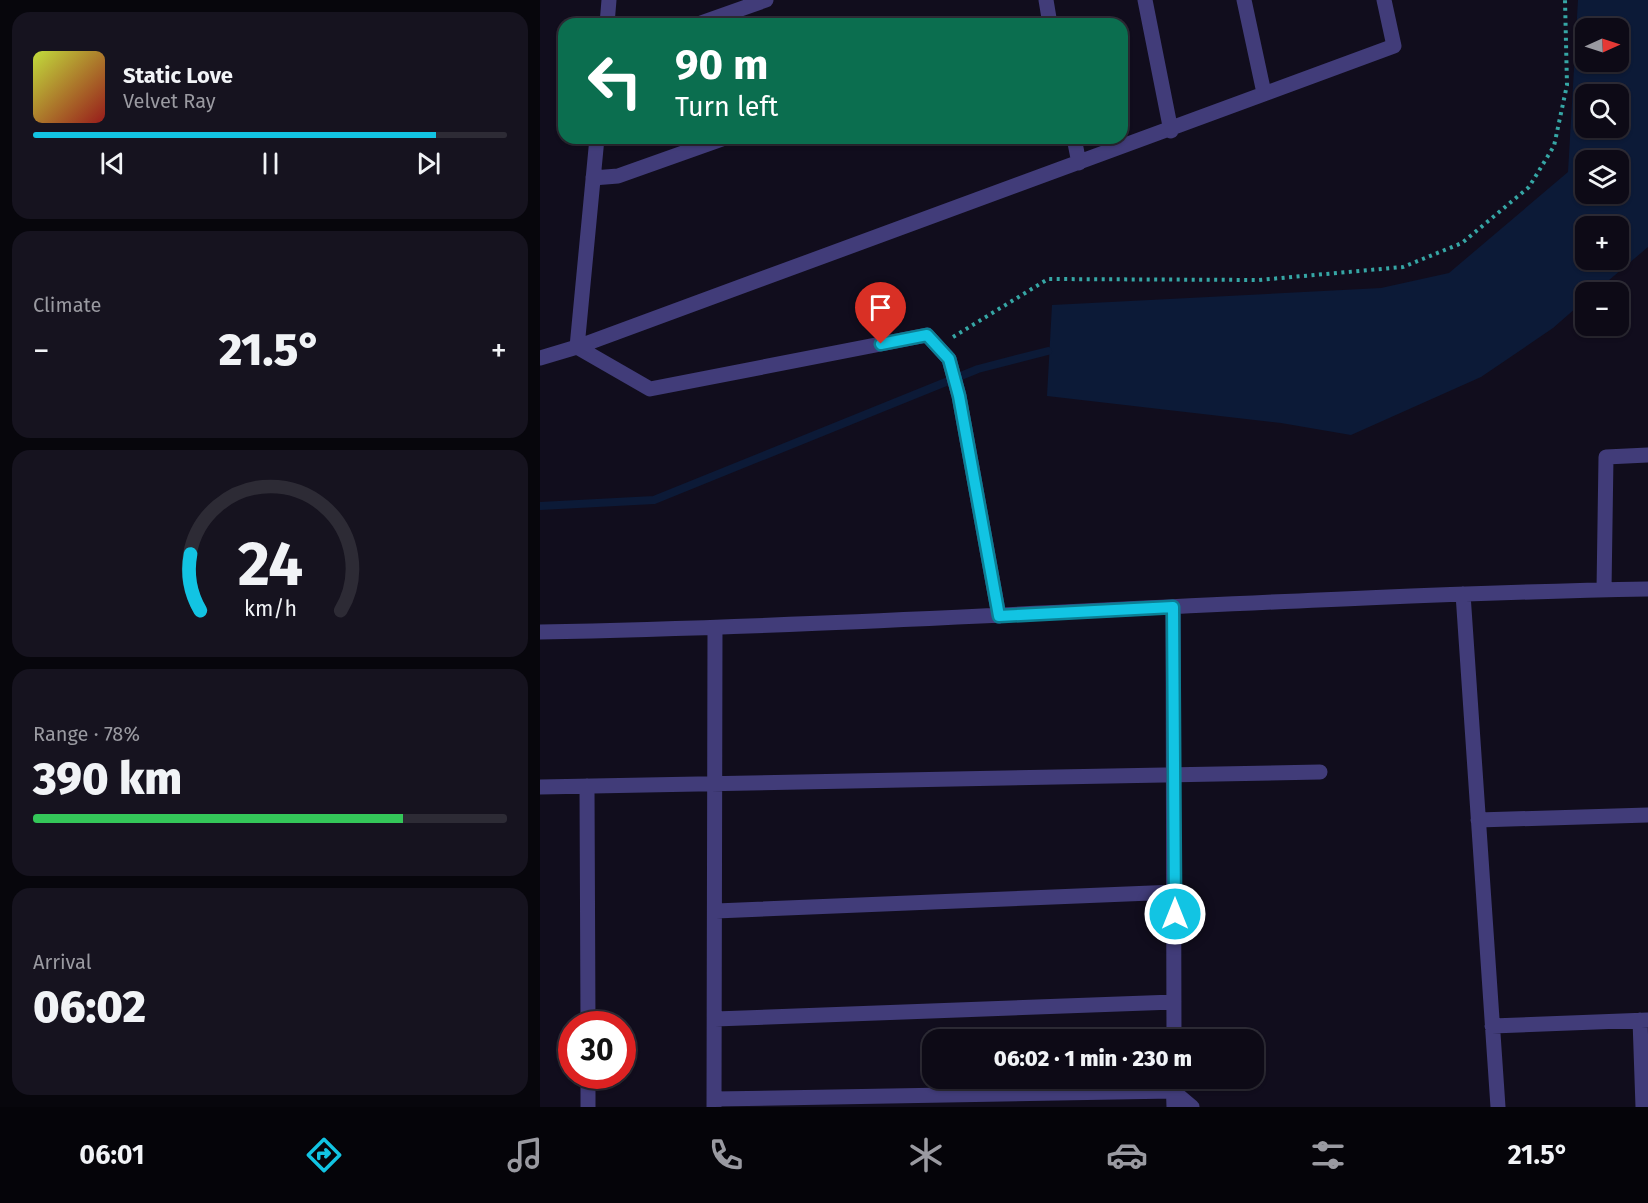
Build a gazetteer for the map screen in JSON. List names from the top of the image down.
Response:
{
  "north": "right",
  "page": {
    "map_buttons": ["+", "−"],
    "turn": ["90 m", "Turn left"],
    "song": ["Static Love", "Velvet Ray"],
    "tile": [
      "Climate",
      ["Range · 78%", "390 km"],
      ["Arrival", "06:02"]
    ],
    "heat": ["−", "21.5°", "+"],
    "limit": "30",
    "trip": "06:02 · 1 min · 230 m",
    "tabs": ["06:01", "21.5°"],
    "gauge": ["24", "km/h"]
  }
}
